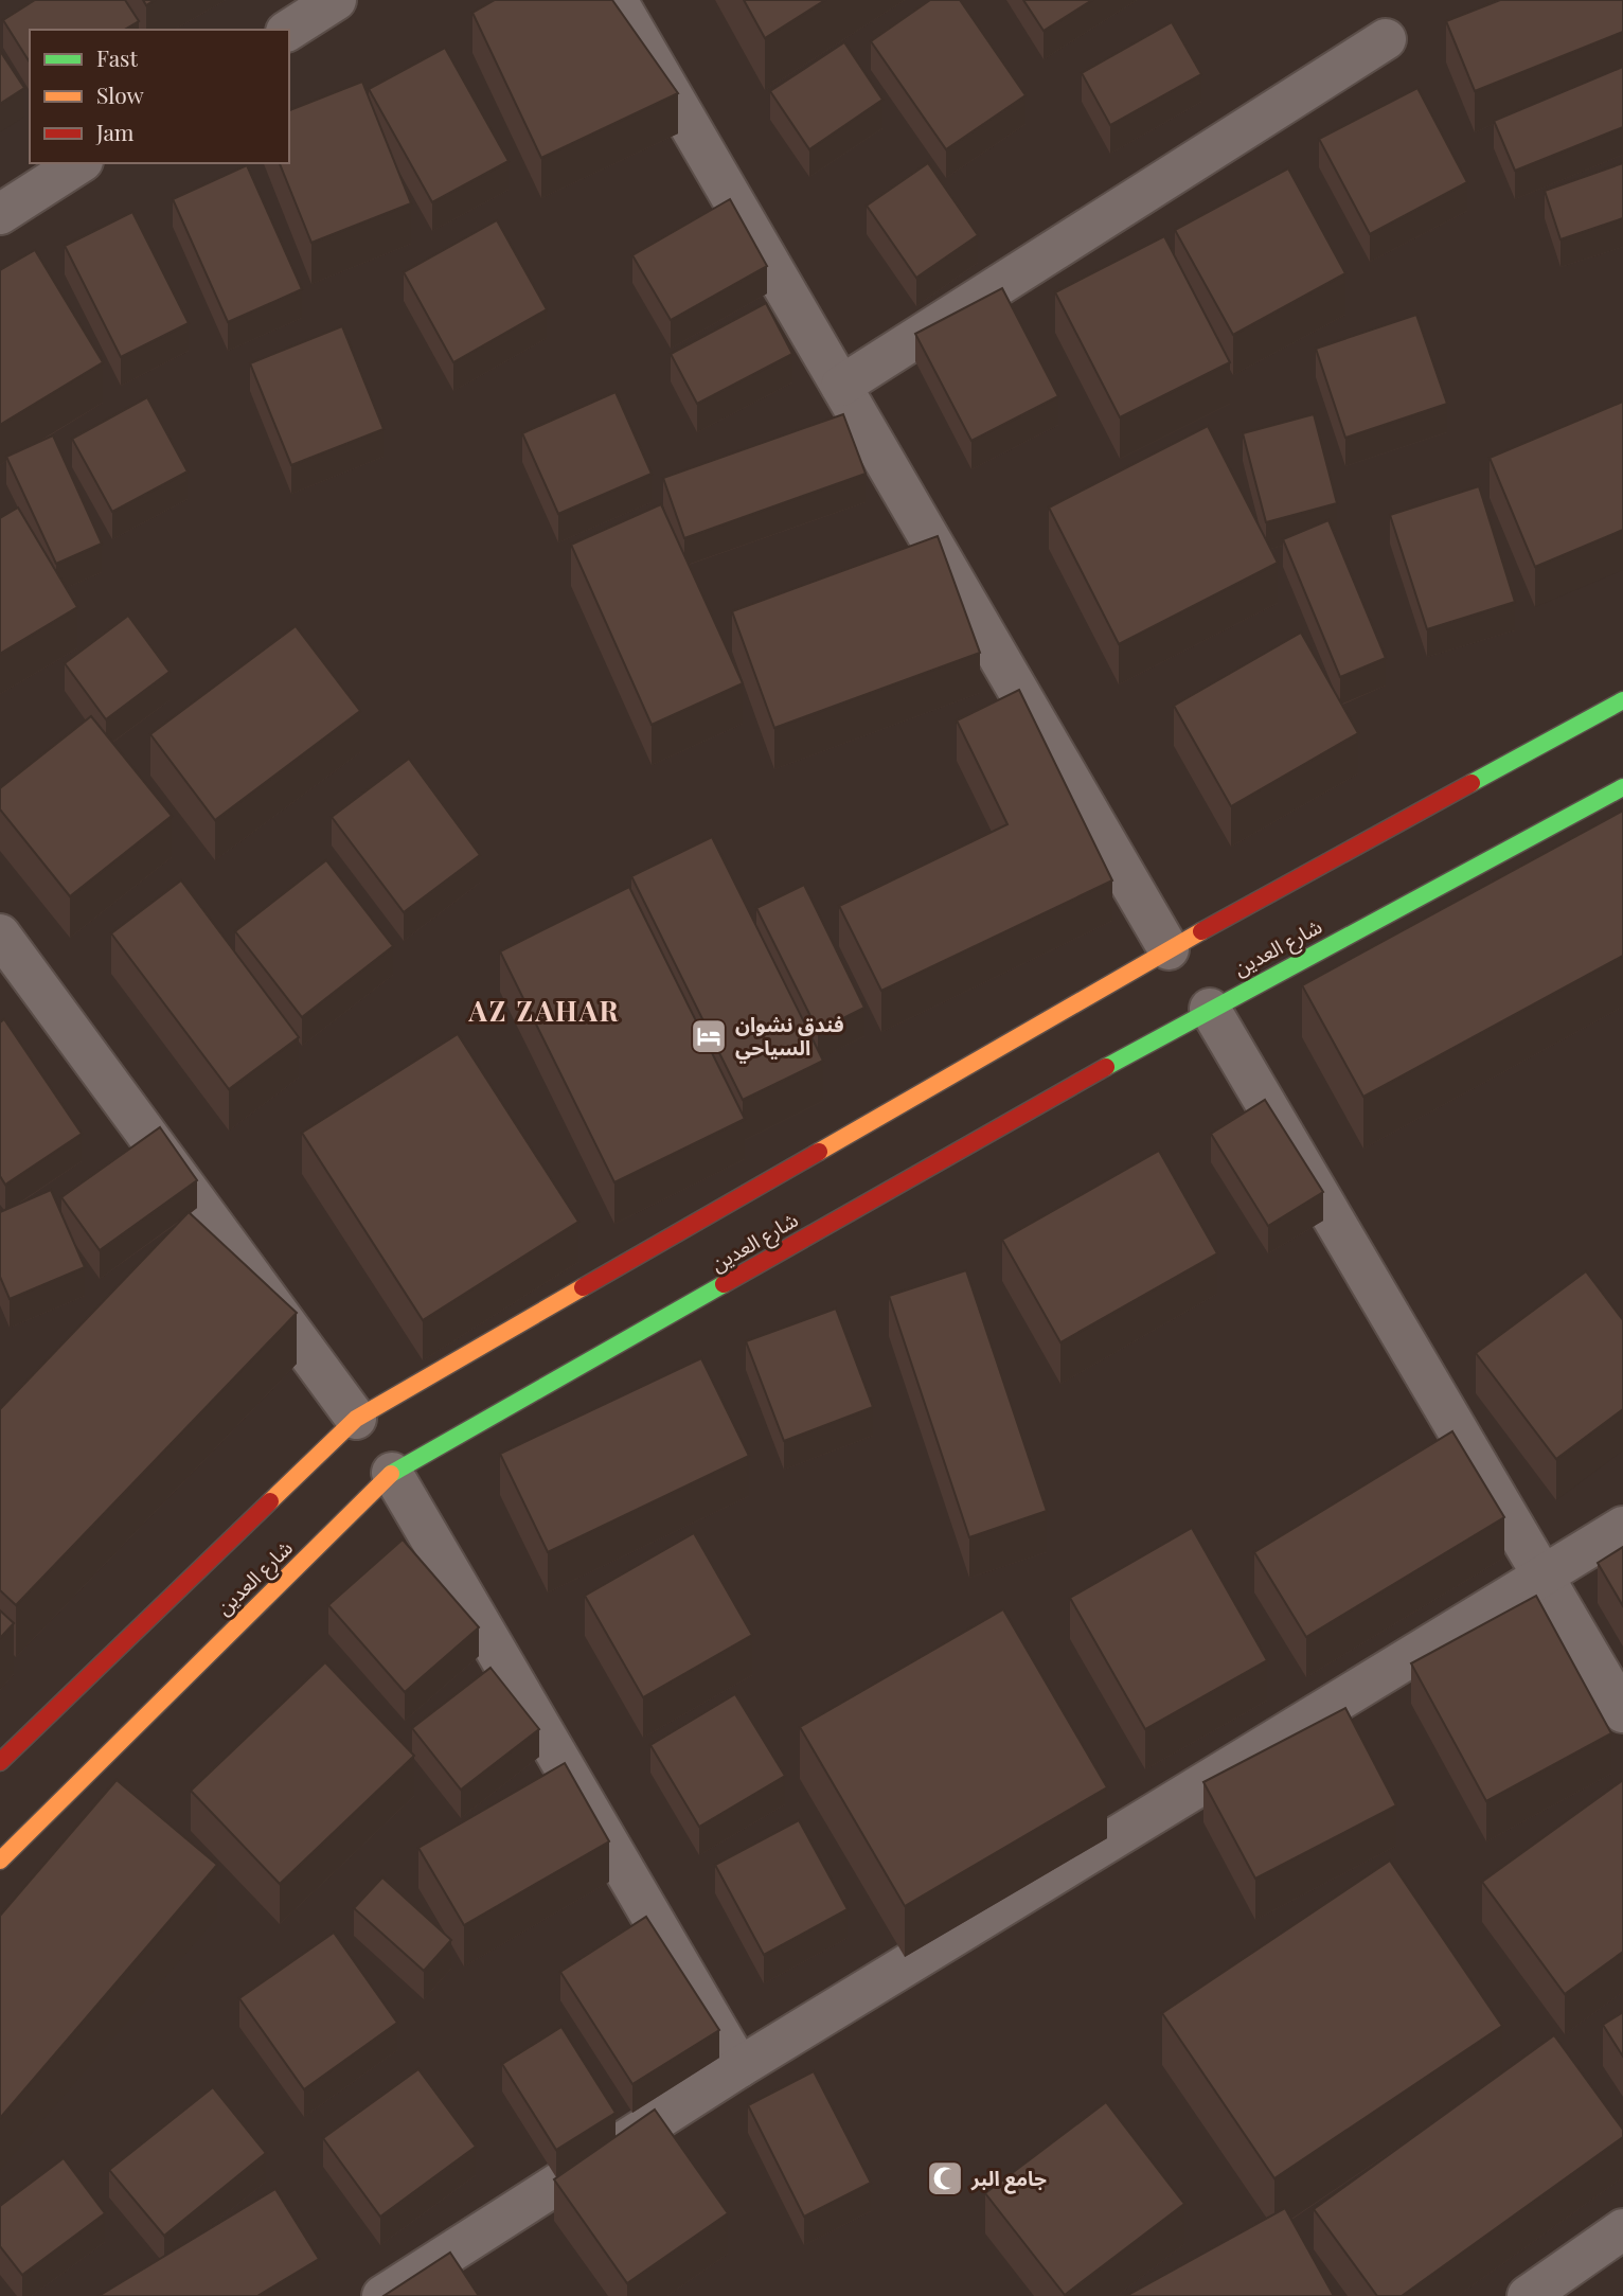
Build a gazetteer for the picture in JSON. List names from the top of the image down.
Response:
{
  "streets": {
    "main road": ["شارع العدين"]
  },
  "districts": ["AZ ZAHAR"],
  "places": {
    "hotel": ["فندق نشوان السياحي"],
    "mosque": ["جامع البر"]
  },
  "legend": ["Fast", "Slow", "Jam"]
}
